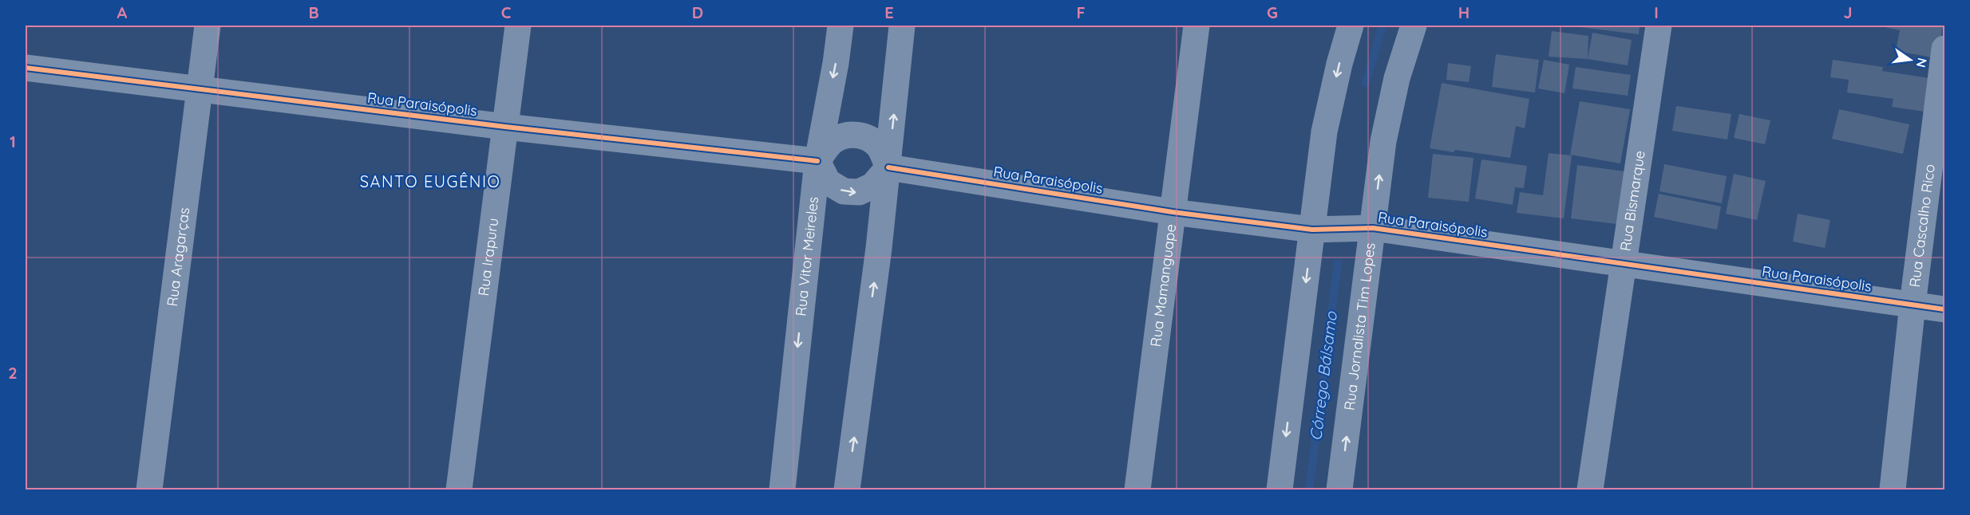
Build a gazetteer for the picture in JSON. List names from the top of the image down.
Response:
{
  "streets": {
    "street": [
      "Rua Paraisópolis",
      "Rua Bismarque",
      "Rua Cascalho Rico",
      "Rua Vitor Meireles",
      "Rua Aragarças",
      "Rua Irapuru",
      "Rua Mamanguape",
      "Rua Jornalista Tim Lopes"
    ]
  },
  "crossings": [
    ["Rua Paraisópolis", "Rua Bismarque"],
    ["Rua Paraisópolis", "Rua Cascalho Rico"],
    ["Rua Paraisópolis", "Rua Vitor Meireles"],
    ["Rua Paraisópolis", "Rua Aragarças"],
    ["Rua Paraisópolis", "Rua Irapuru"],
    ["Rua Paraisópolis", "Rua Mamanguape"],
    ["Rua Paraisópolis", "Rua Jornalista Tim Lopes"]
  ],
  "districts": ["SANTO EUGÊNIO"],
  "water": ["Córrego Bálsamo"],
  "north": "right",
  "grid": {
    "columns": [
      "A",
      "B",
      "C",
      "D",
      "E",
      "F",
      "G",
      "H",
      "I",
      "J"
    ],
    "rows": ["1", "2"]
  }
}
